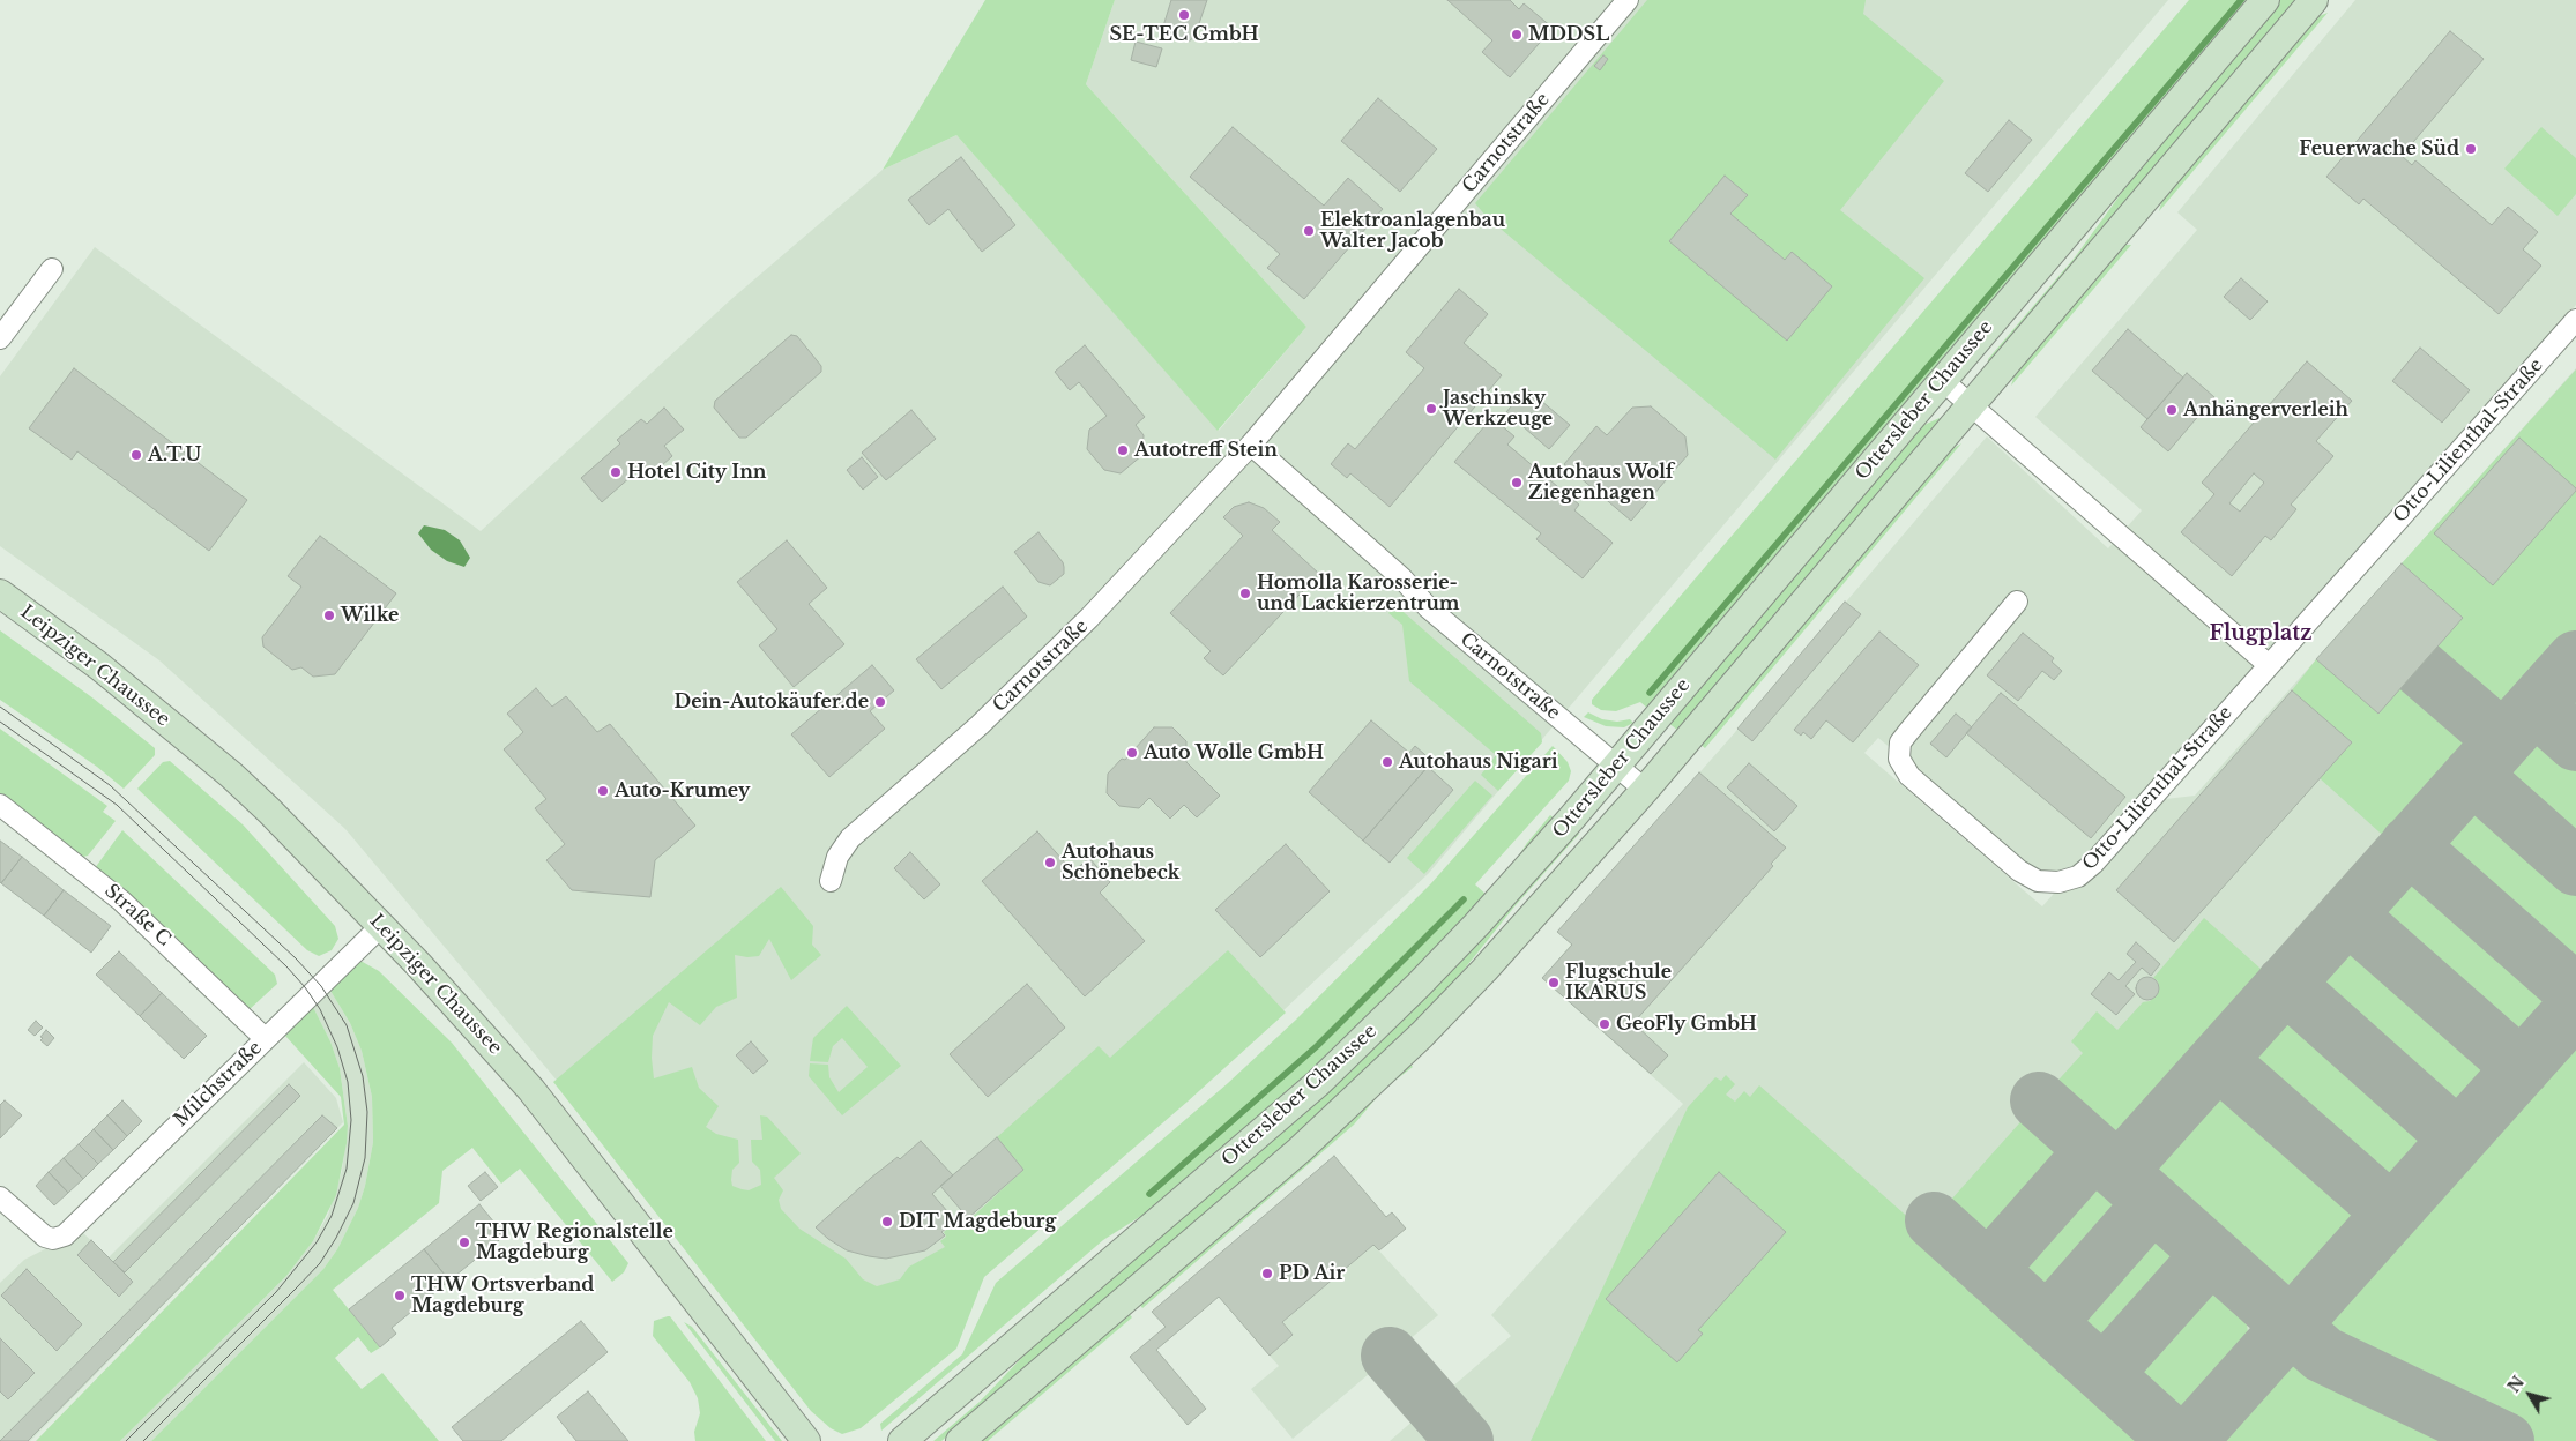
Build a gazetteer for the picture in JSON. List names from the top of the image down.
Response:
{
  "streets": {
    "main road": ["Ottersleber Chaussee", "Leipziger Chaussee"],
    "street": [
      "Carnotstraße",
      "Otto-Lilienthal-Straße",
      "Straße C",
      "Milchstraße"
    ]
  },
  "crossings": [
    ["Carnotstraße", "Ottersleber Chaussee"],
    ["Leipziger Chaussee", "Milchstraße"],
    ["Straße C", "Milchstraße"]
  ],
  "districts": ["Flugplatz"],
  "places": [
    "SE-TEC GmbH",
    "MDDSL",
    "Feuerwache Süd",
    "Elektroanlagenbau Walter Jacob",
    "Jaschinsky Werkzeuge",
    "Anhängerverleih",
    "Autotreff Stein",
    "A.T.U",
    "Hotel City Inn",
    "Autohaus Wolf Ziegenhagen",
    "Homolla Karosserie- und Lackierzentrum",
    "Wilke",
    "Dein-Autokäufer.de",
    "Auto Wolle GmbH",
    "Autohaus Nigari",
    "Auto-Krumey",
    "Autohaus Schönebeck",
    "Flugschule IKARUS",
    "GeoFly GmbH",
    "DIT Magdeburg",
    "THW Regionalstelle Magdeburg",
    "PD Air",
    "THW Ortsverband Magdeburg"
  ],
  "north": "top left"
}
